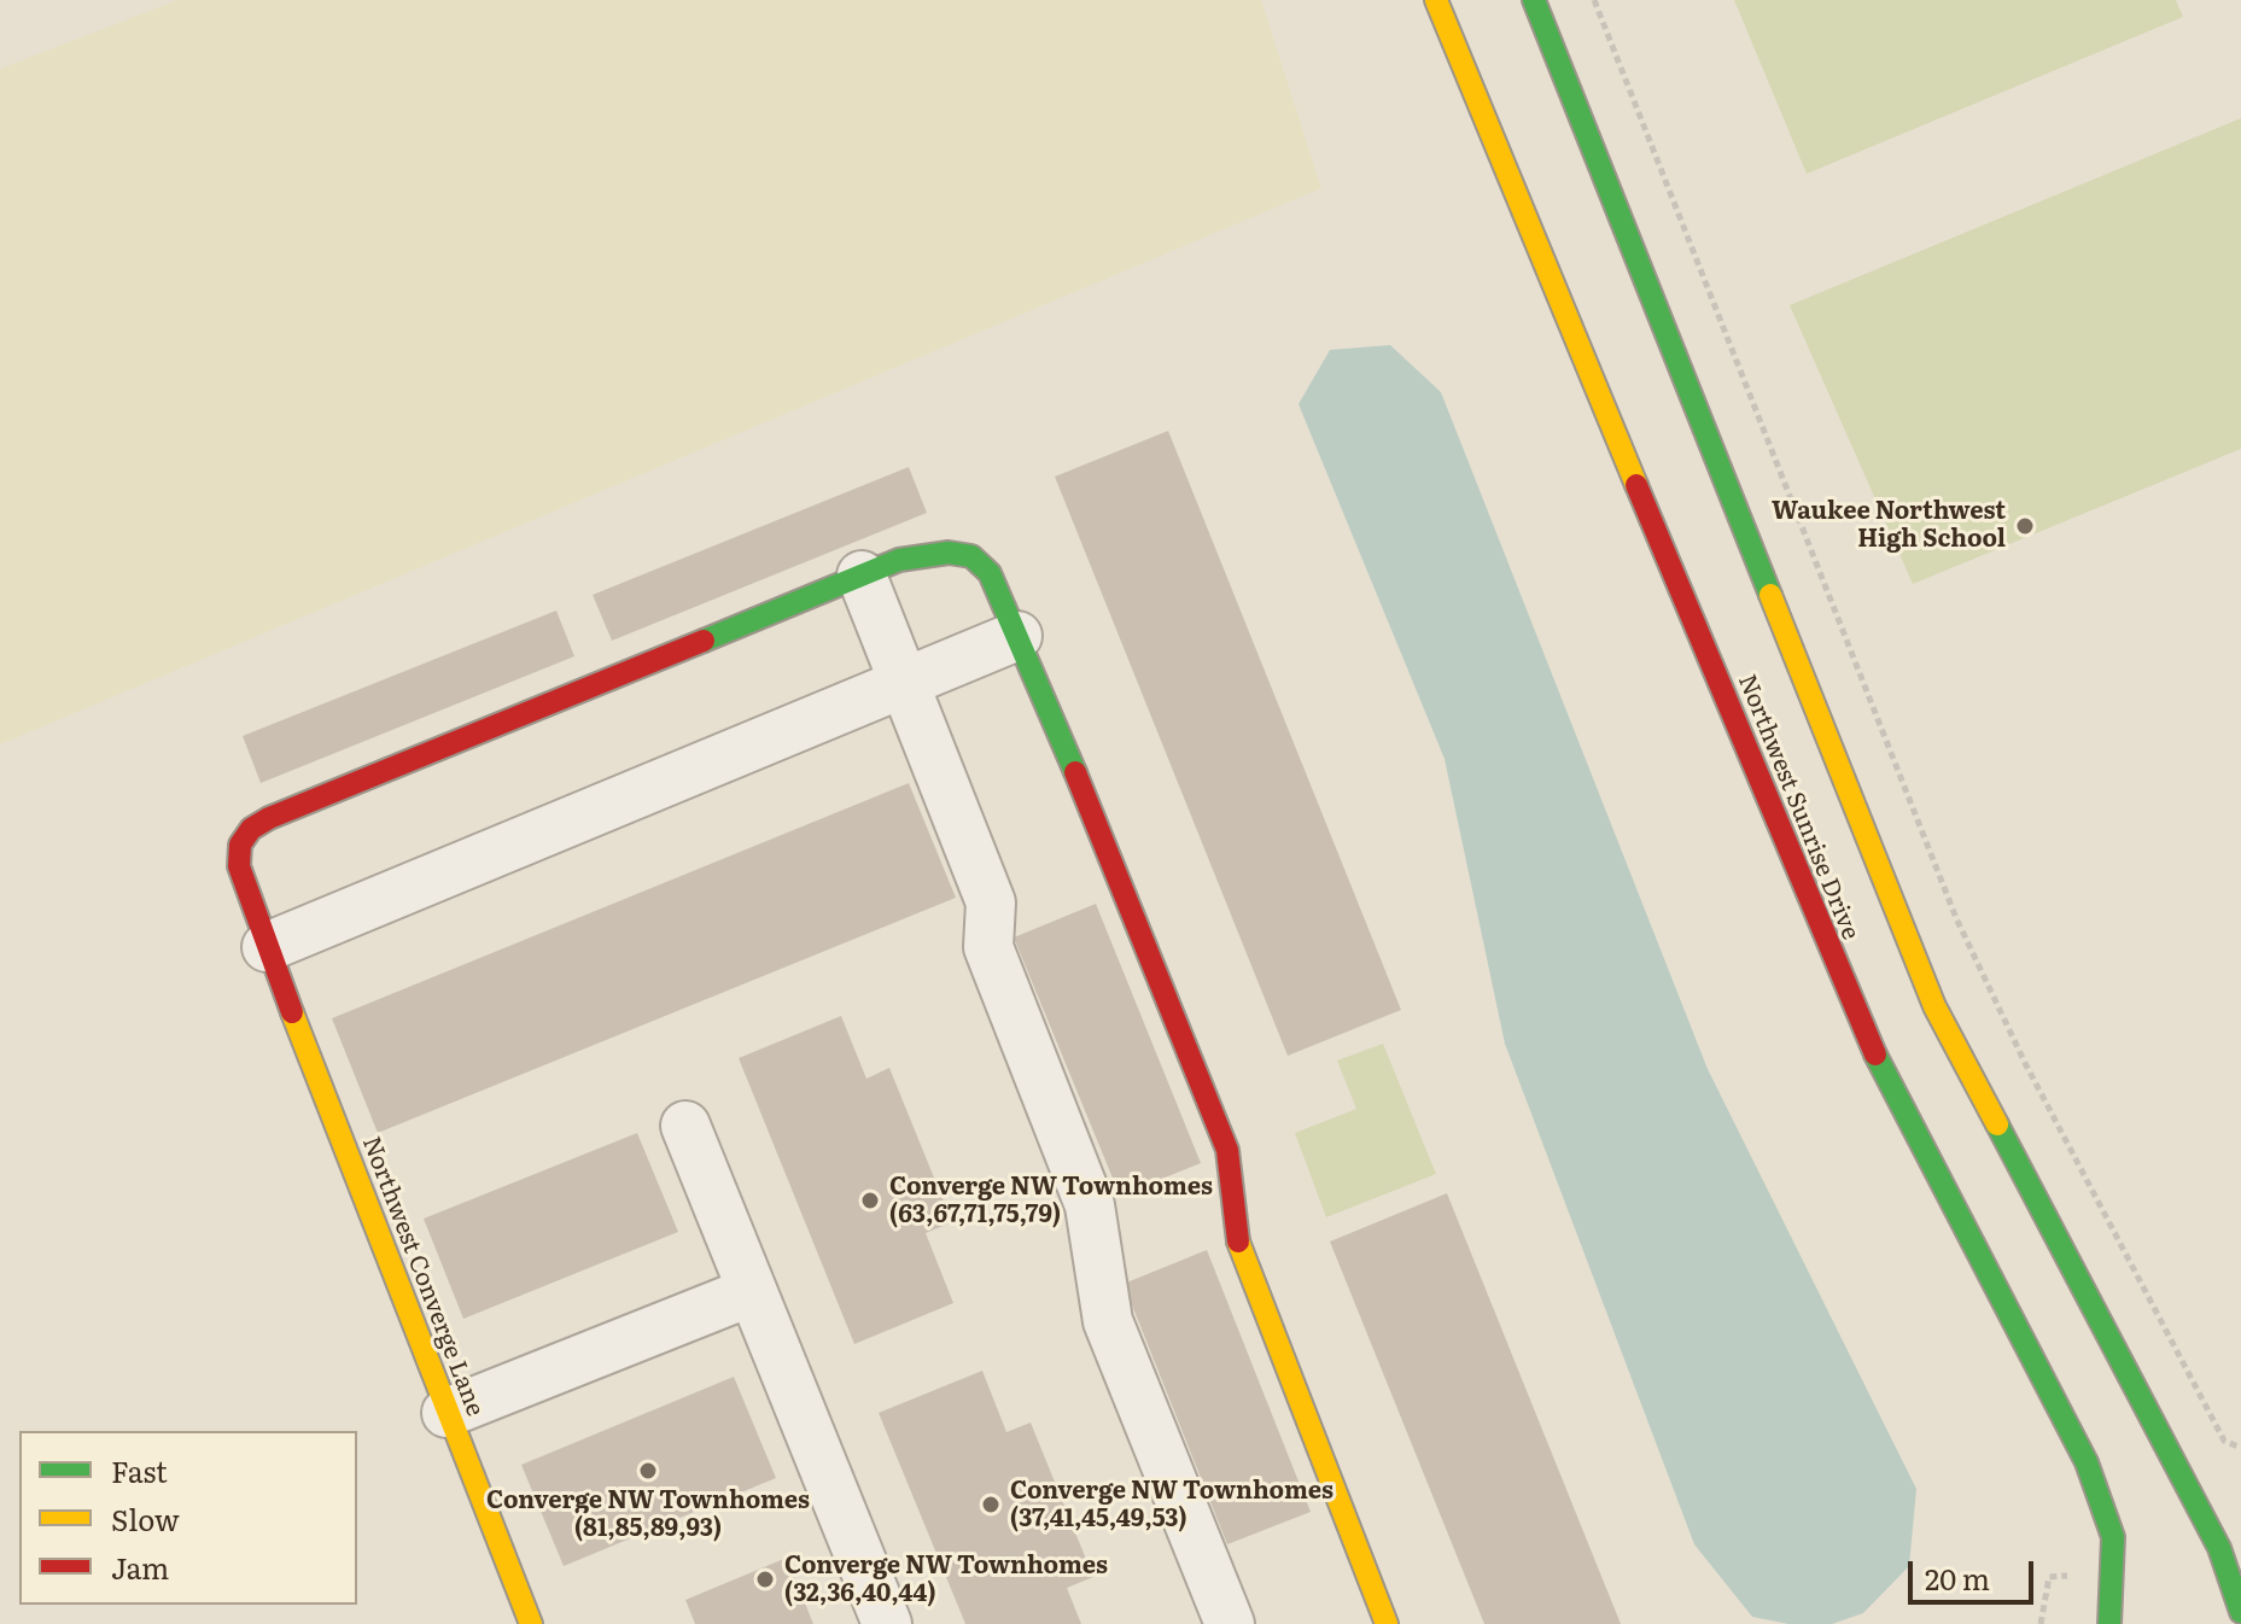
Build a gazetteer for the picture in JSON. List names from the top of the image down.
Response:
{
  "streets": {
    "street": ["Northwest Sunrise Drive", "Northwest Converge Lane"]
  },
  "places": [
    "Waukee Northwest High School",
    "Converge NW Townhomes (63,67,71,75,79)",
    "Converge NW Townhomes (81,85,89,93)",
    "Converge NW Townhomes (37,41,45,49,53)",
    "Converge NW Townhomes (32,36,40,44)"
  ],
  "legend": ["Fast", "Slow", "Jam"],
  "scale_bar": "20 m"
}
